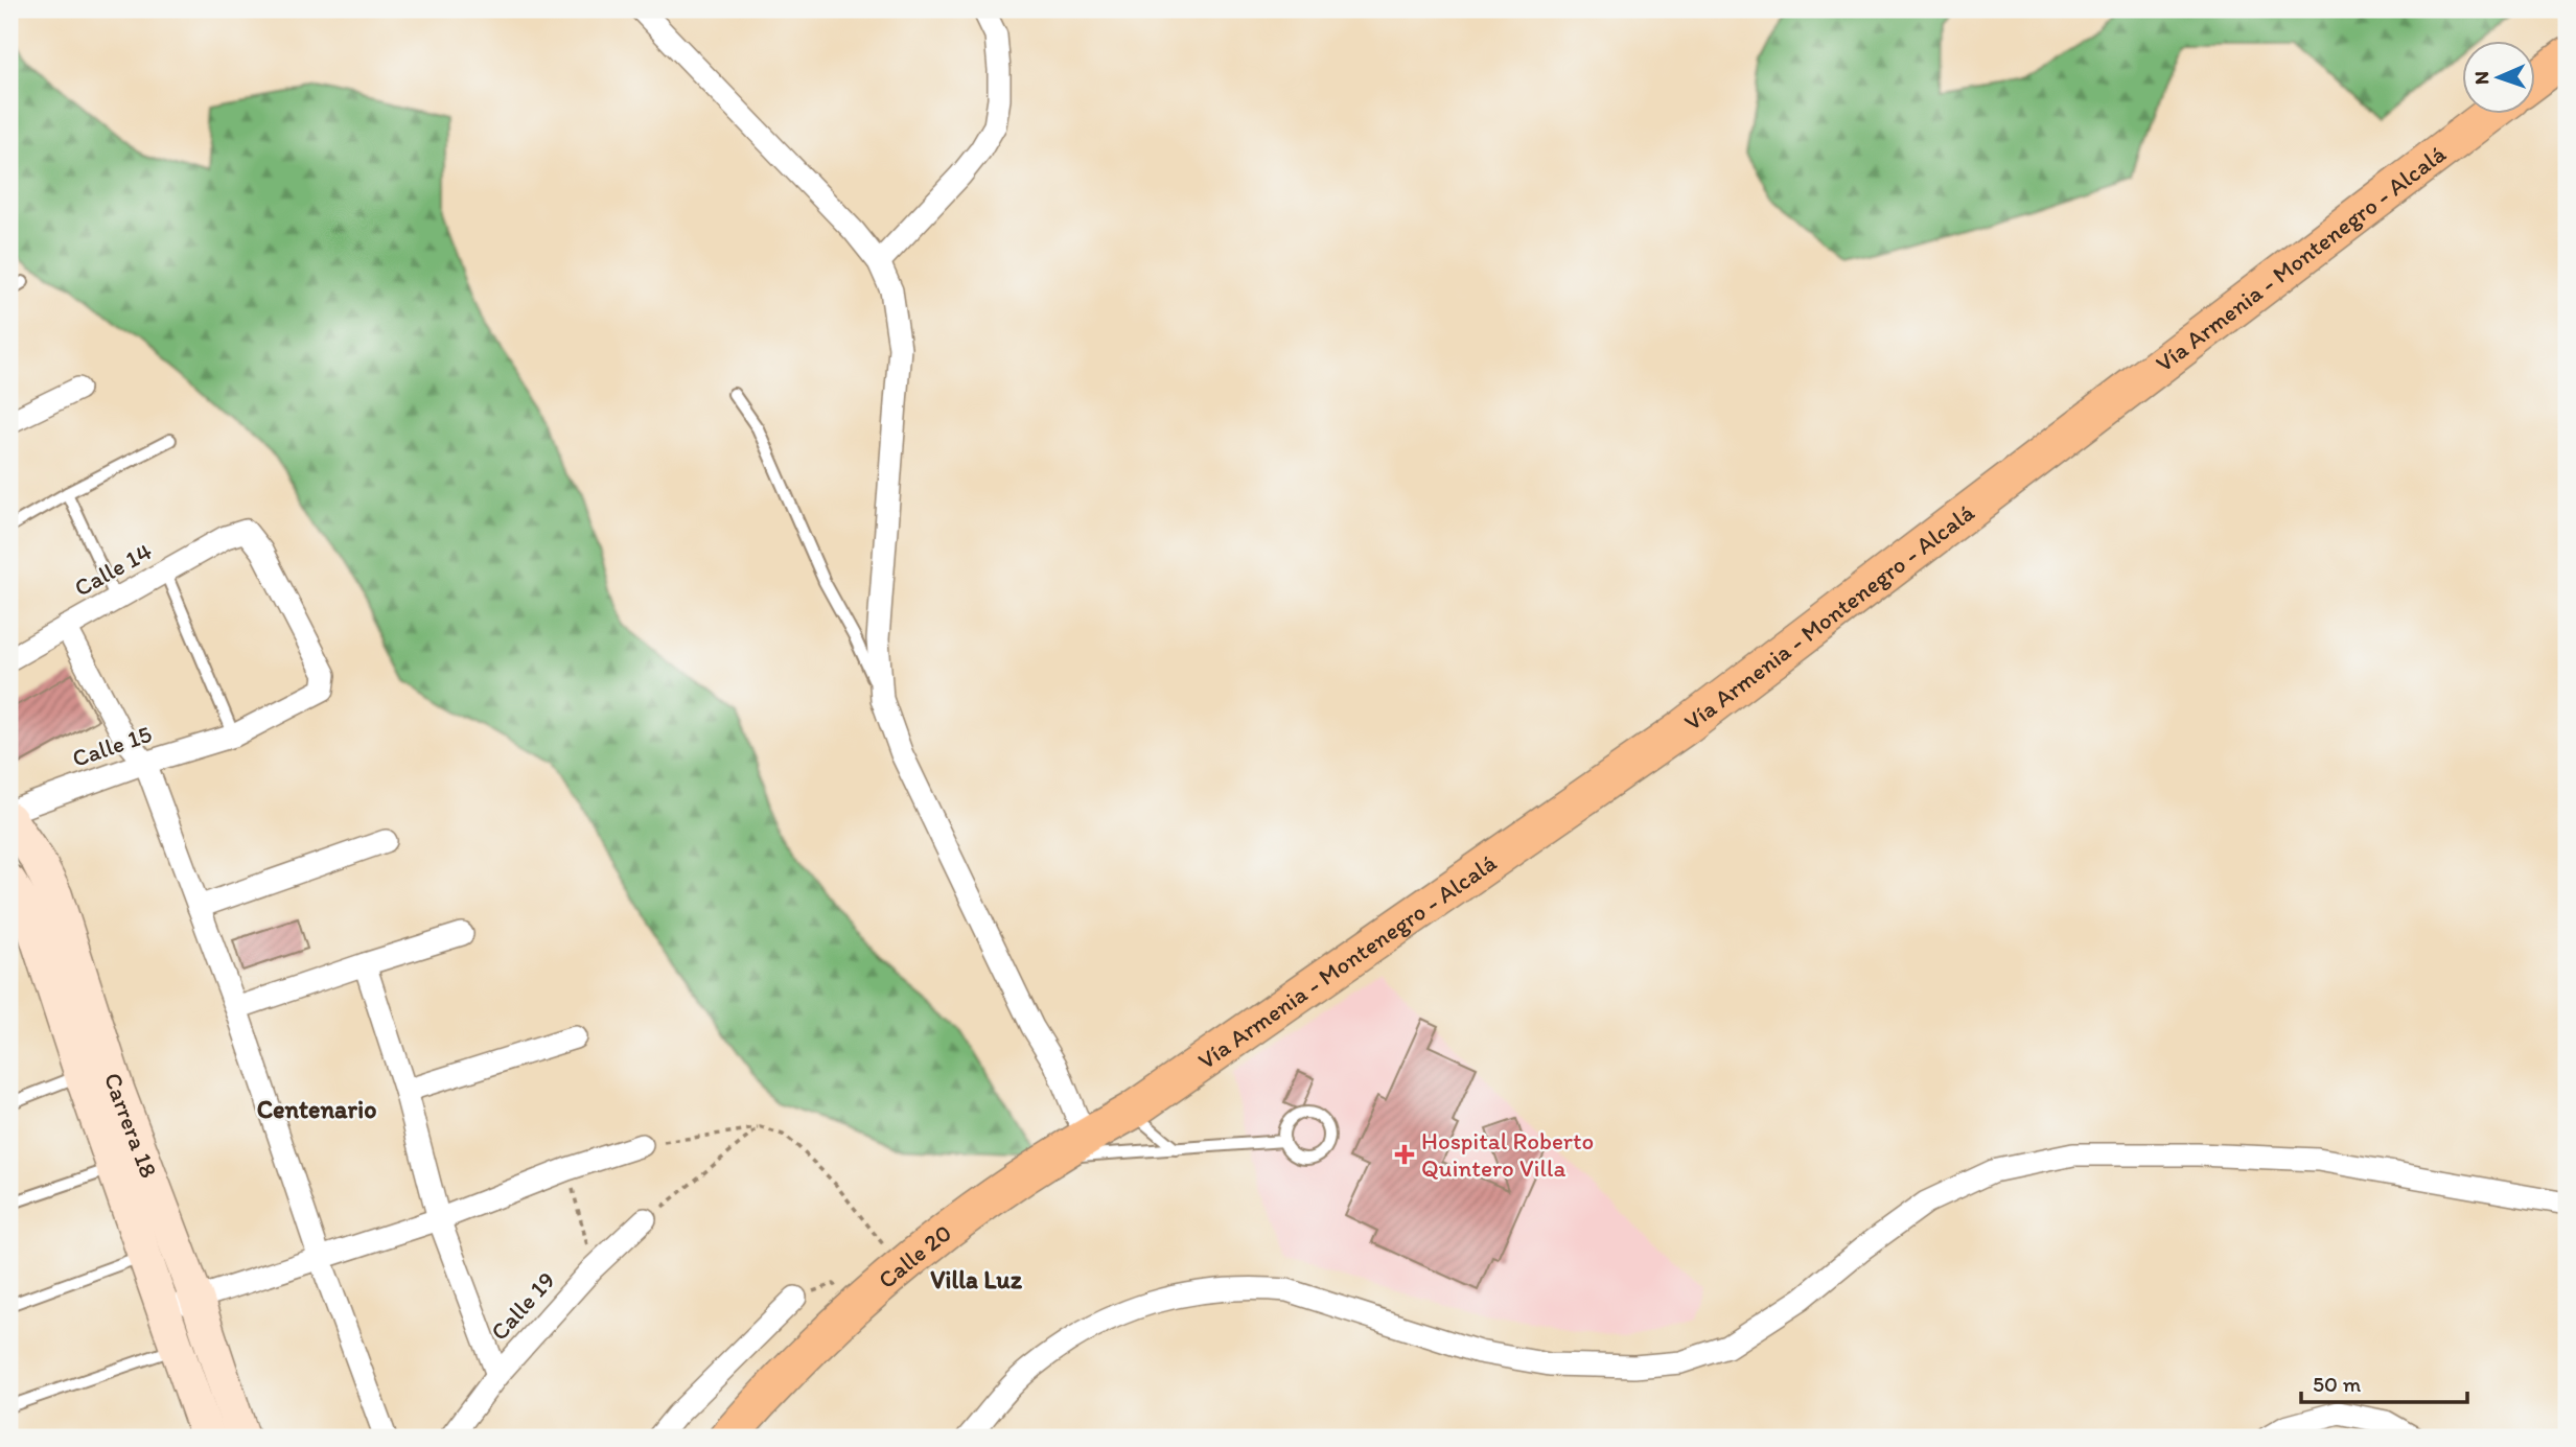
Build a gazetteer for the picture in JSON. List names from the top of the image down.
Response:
{
  "streets": {
    "main road": ["Vía Armenia - Montenegro - Alcalá", "Carrera 18", "Calle 20"],
    "street": ["Calle 14", "Calle 15", "Calle 19"]
  },
  "crossings": [
    ["Vía Armenia - Montenegro - Alcalá", "Calle 20"],
    ["Calle 14", "Calle 15"]
  ],
  "districts": ["Centenario", "Villa Luz"],
  "places": {
    "health": ["Hospital Roberto Quintero Villa"]
  },
  "scale_bar": "50 m",
  "north": "left"
}
